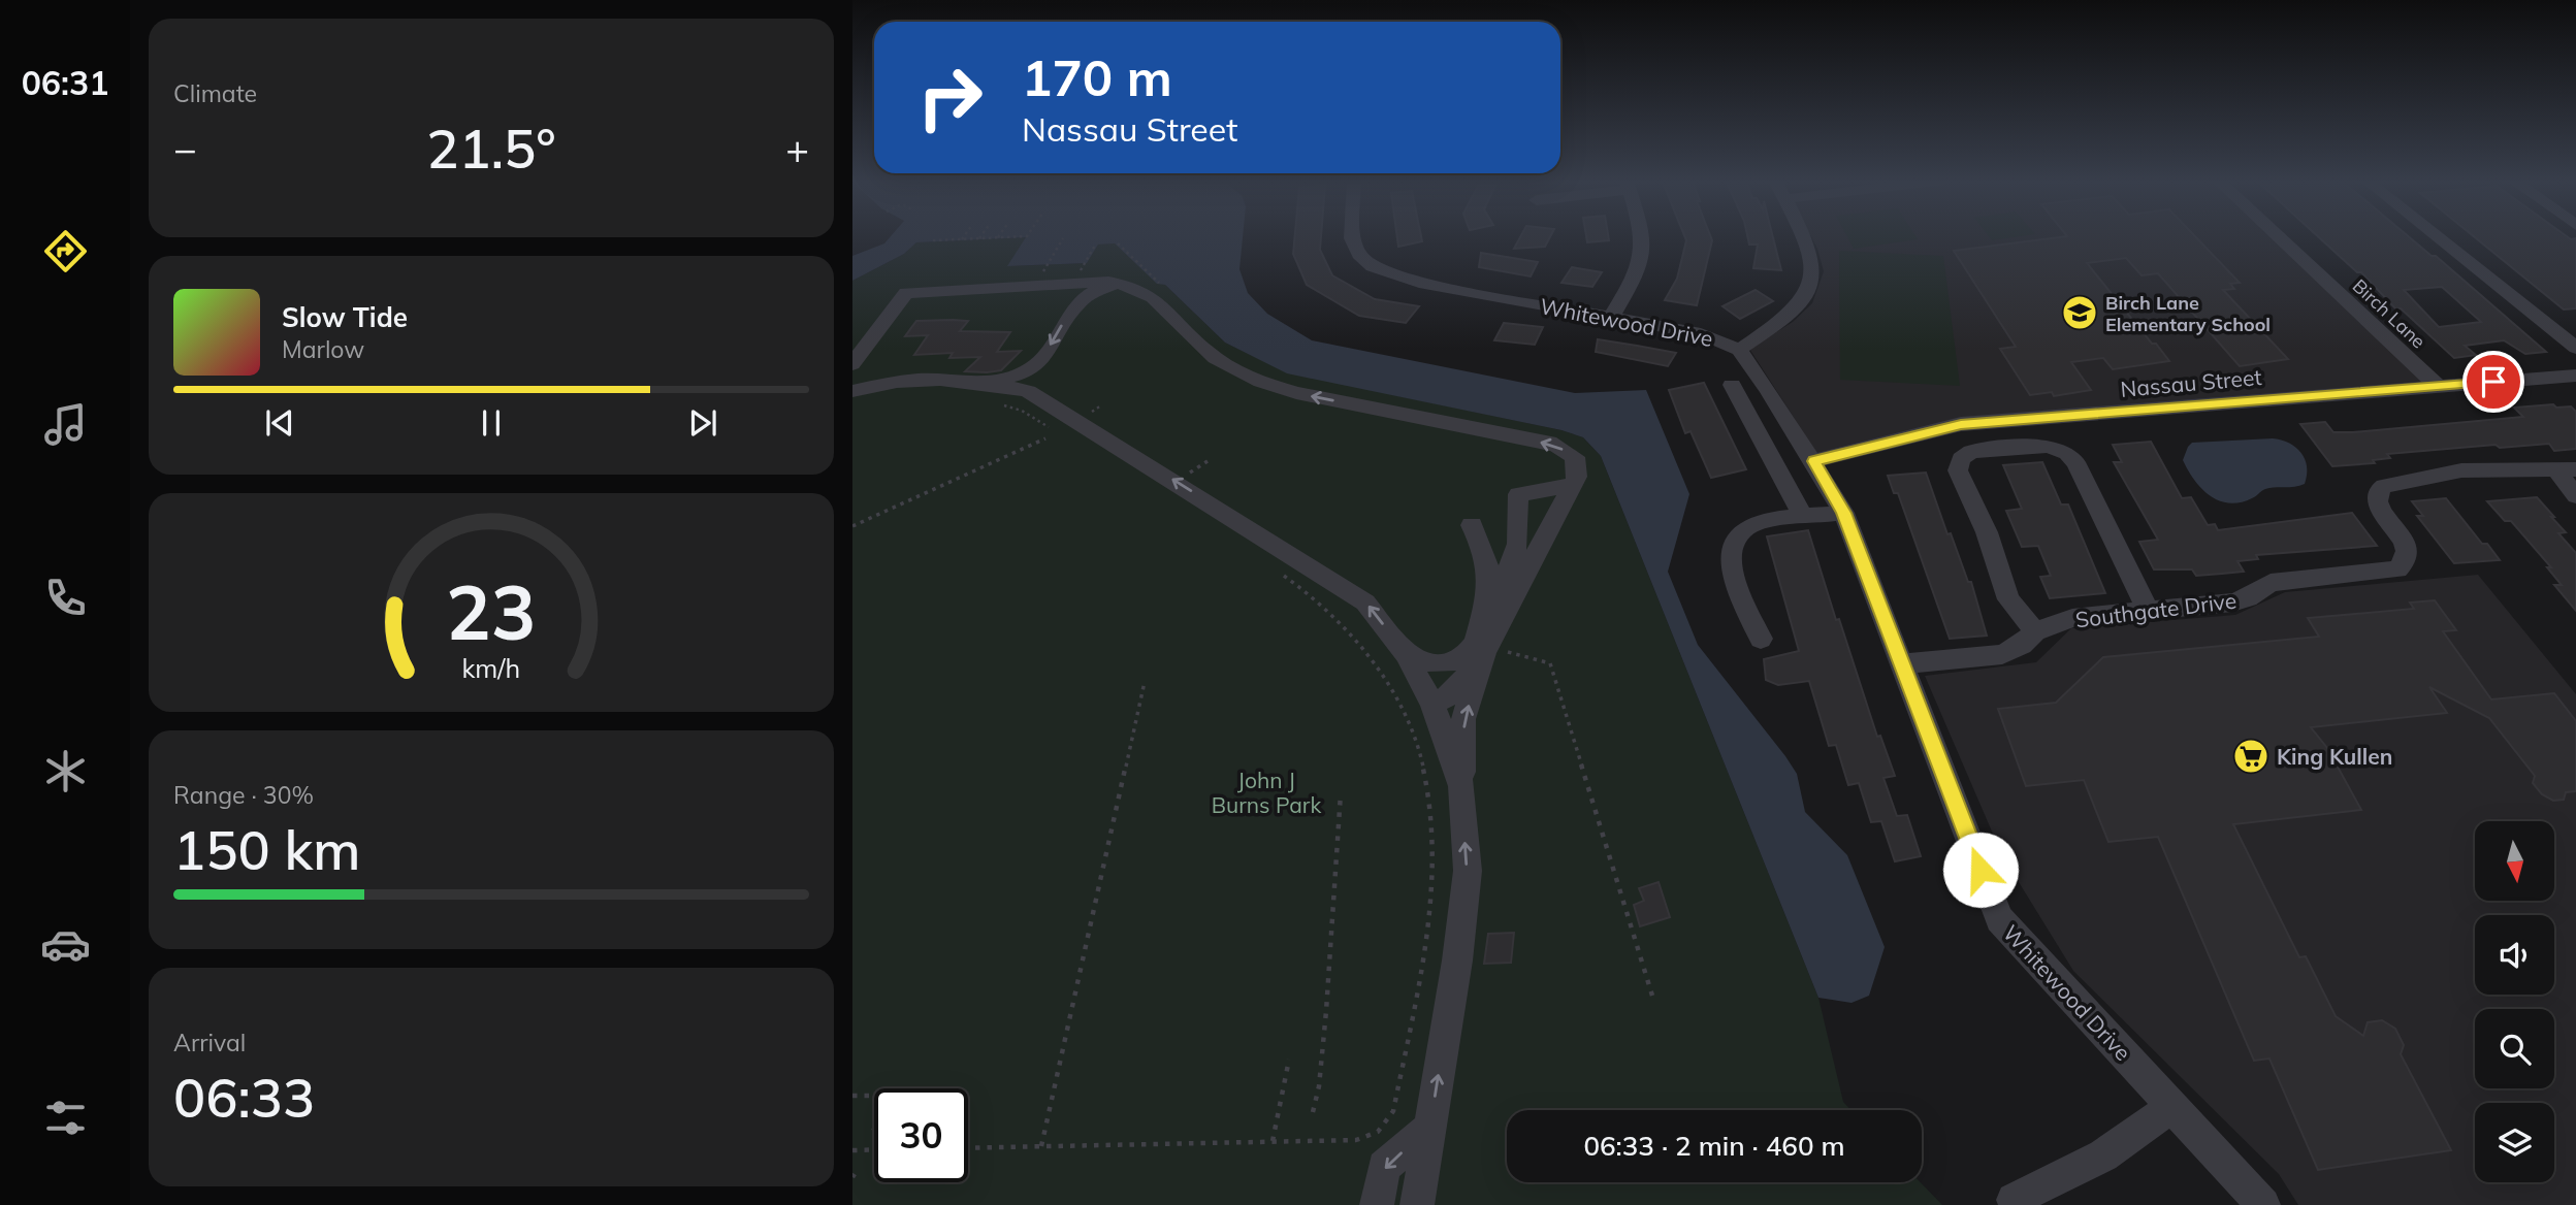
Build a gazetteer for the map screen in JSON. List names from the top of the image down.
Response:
{
  "streets": {
    "street": [
      "Birch Lane",
      "Whitewood Drive",
      "Nassau Street",
      "Southgate Drive"
    ]
  },
  "crossings": [
    ["Birch Lane", "Nassau Street"],
    ["Whitewood Drive", "Nassau Street"],
    ["Whitewood Drive", "Southgate Drive"]
  ],
  "parks": ["John J Burns Park"],
  "places": {
    "school or university": ["Birch Lane Elementary School"],
    "supermarket": ["King Kullen"]
  },
  "north": "bottom",
  "page": {
    "tabs": "06:31",
    "tile": [
      "Climate",
      ["Range · 30%", "150 km"],
      ["Arrival", "06:33"]
    ],
    "turn": ["170 m", "Nassau Street"],
    "heat": ["−", "21.5°", "+"],
    "song": ["Slow Tide", "Marlow"],
    "limit": "30",
    "trip": "06:33 · 2 min · 460 m",
    "gauge": ["23", "km/h"]
  }
}
